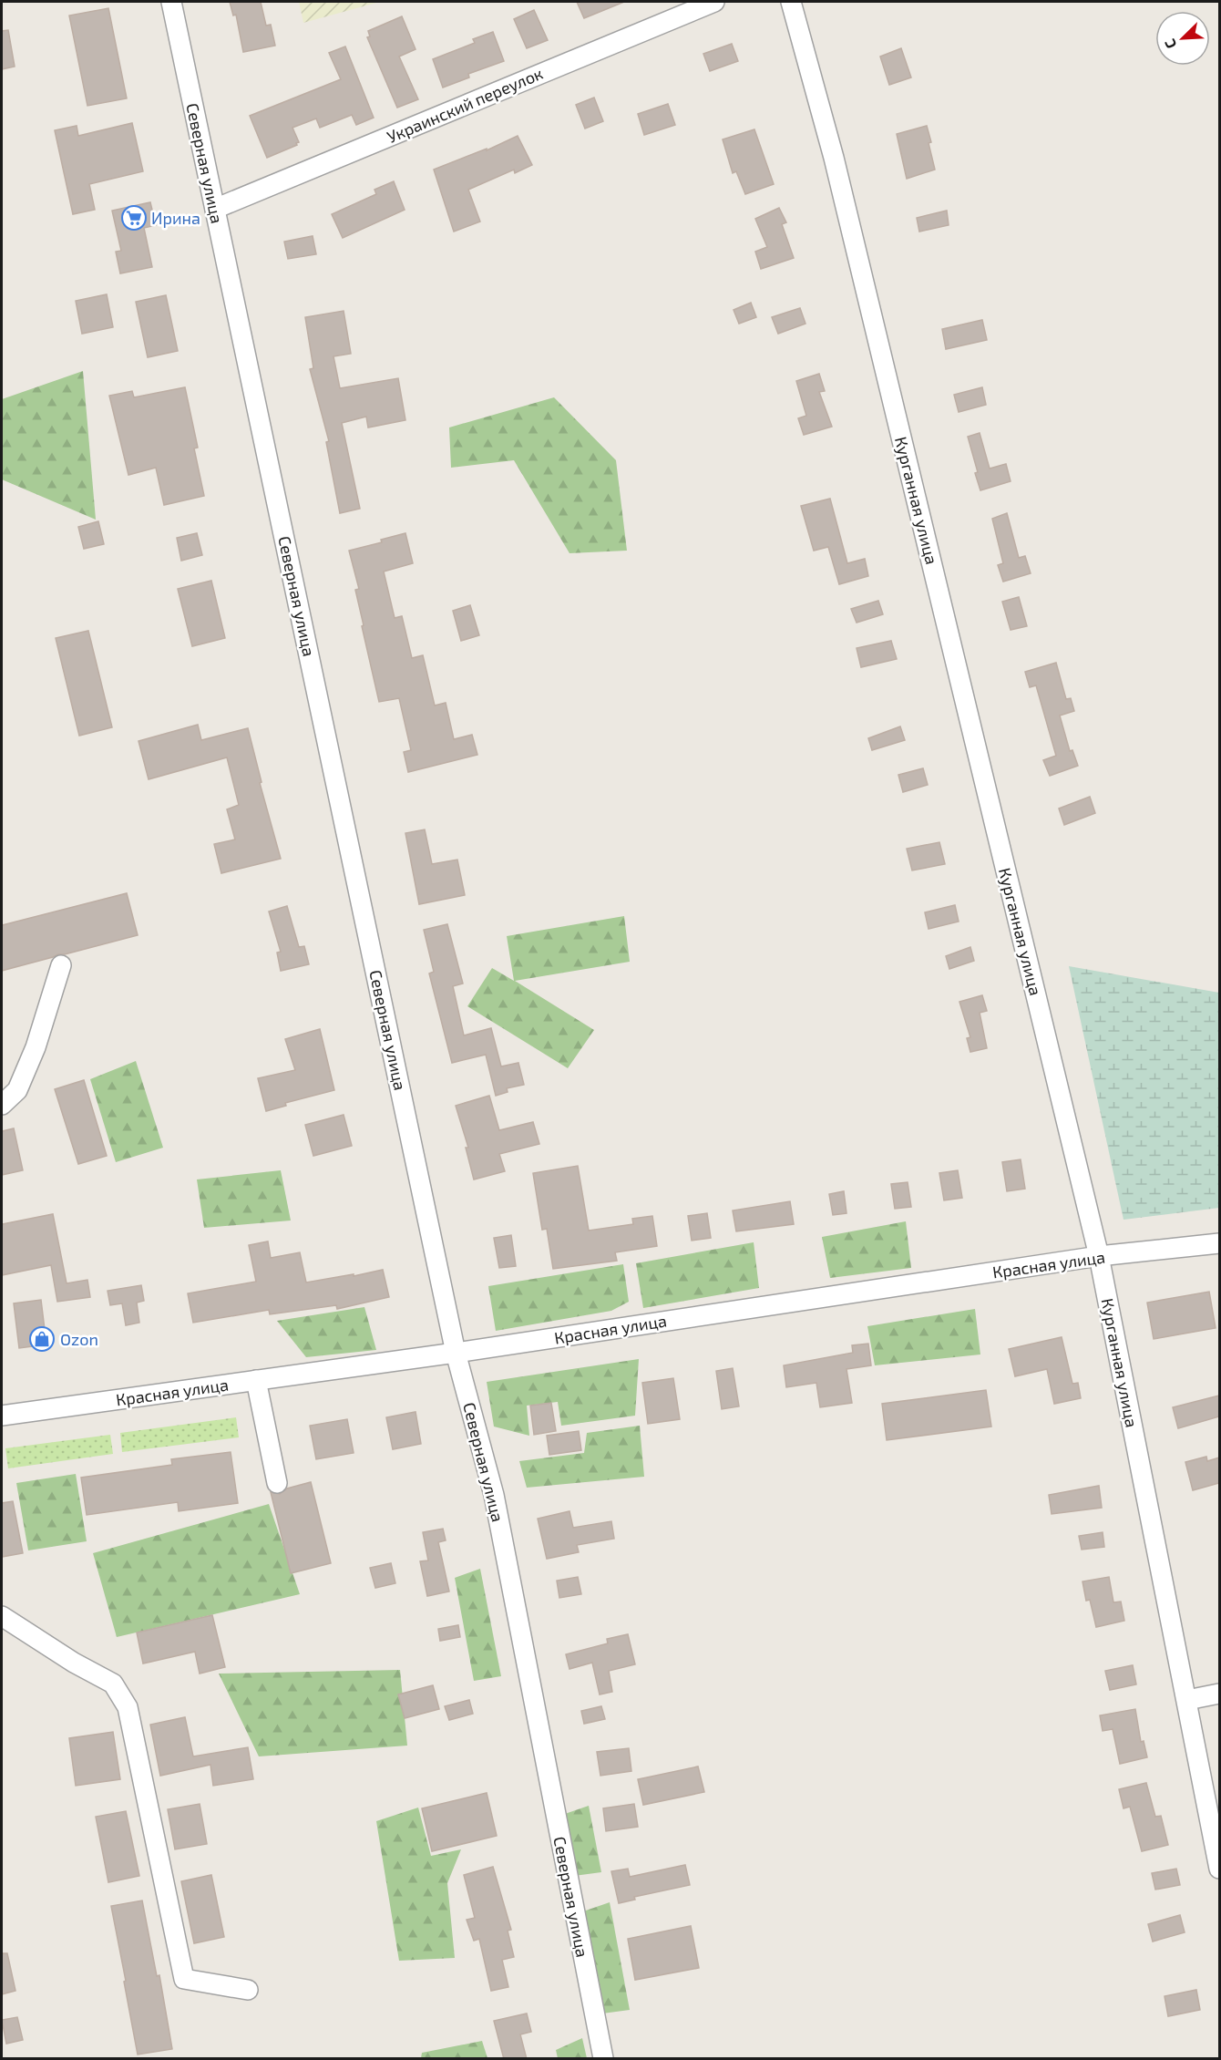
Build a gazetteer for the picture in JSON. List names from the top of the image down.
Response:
{
  "streets": {
    "street": [
      "Украинский переулок",
      "Северная улица",
      "Курганная улица",
      "Красная улица"
    ]
  },
  "crossings": [
    ["Украинский переулок", "Северная улица"],
    ["Северная улица", "Красная улица"],
    ["Курганная улица", "Красная улица"]
  ],
  "places": {
    "supermarket": ["Ирина"],
    "shop": ["Ozon"]
  },
  "north": "bottom left"
}
